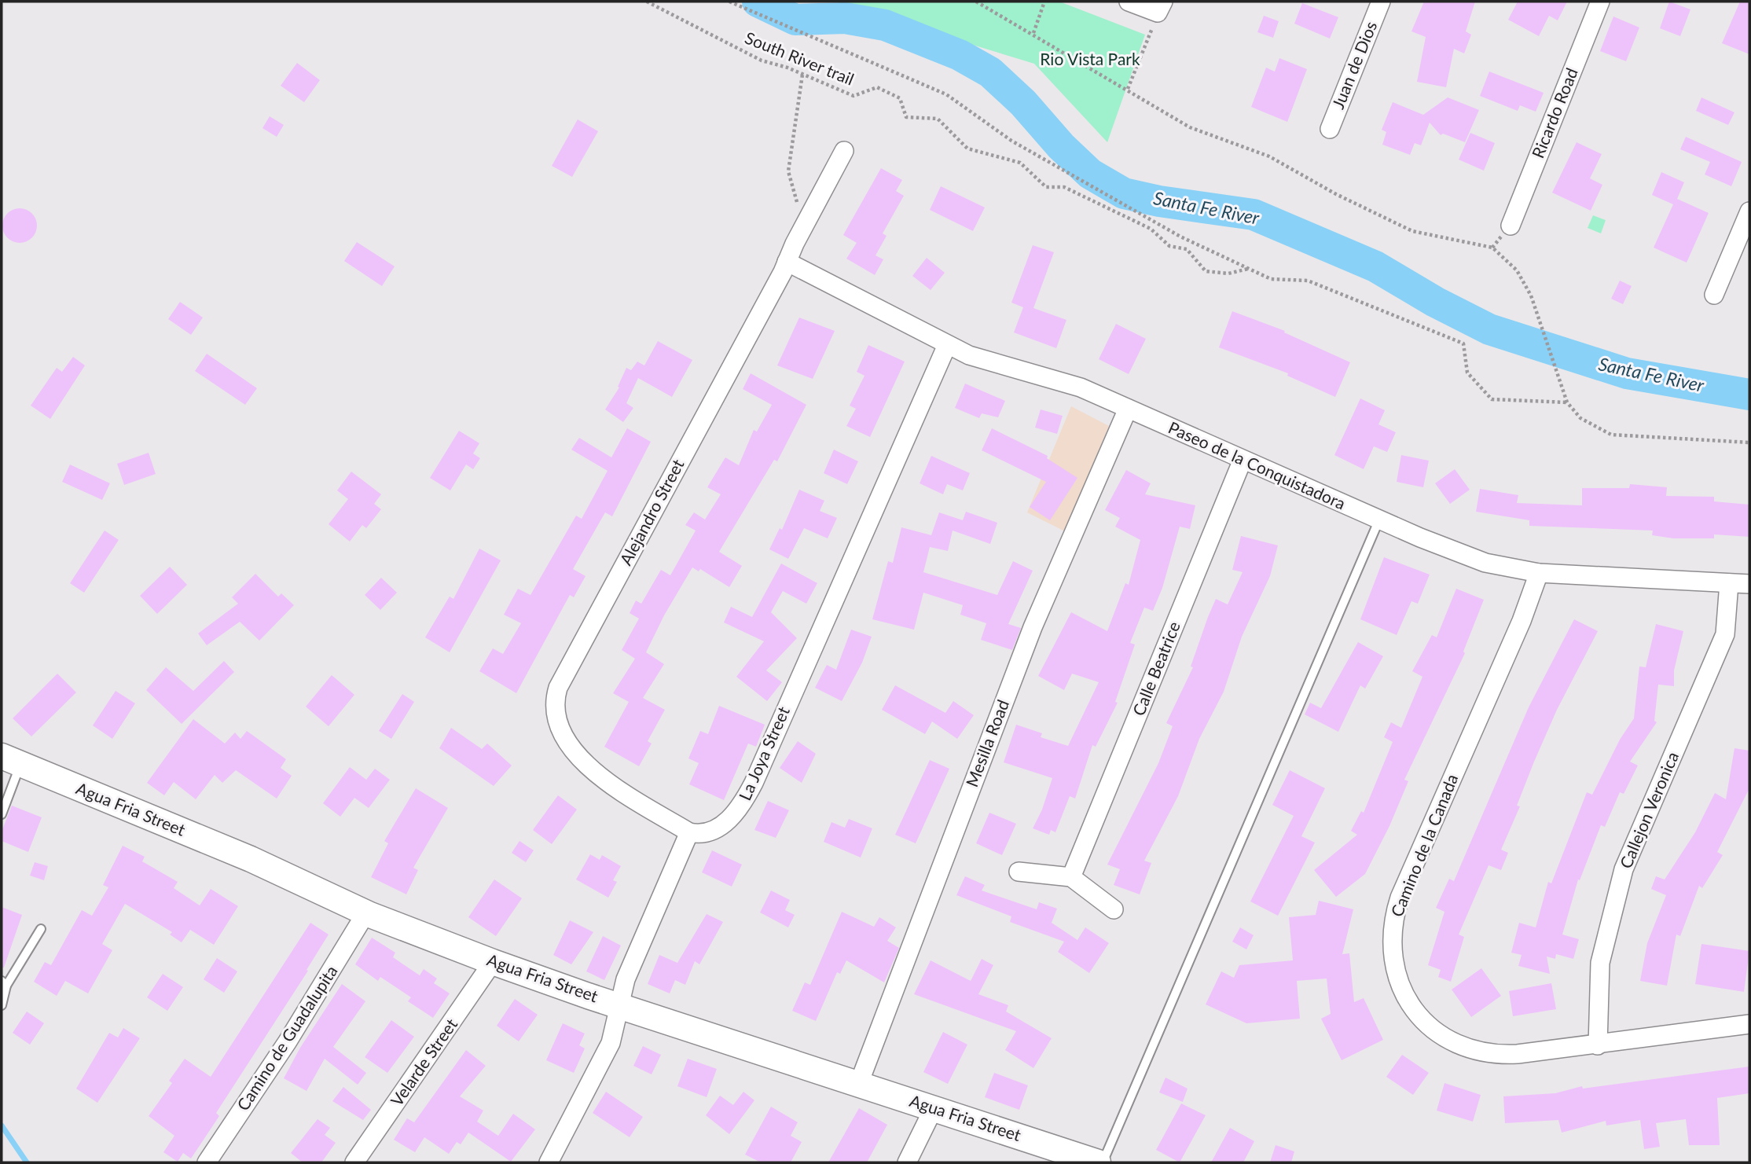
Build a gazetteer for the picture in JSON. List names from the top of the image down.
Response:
{
  "streets": {
    "street": [
      "Juan de Dios",
      "Ricardo Road",
      "Paseo de la Conquistadora",
      "Alejandro Street",
      "Calle Beatrice",
      "Mesilla Road",
      "La Joya Street",
      "Agua Fria Street",
      "Callejon Veronica",
      "Camino de la Canada",
      "Camino de Guadalupita",
      "Velarde Street"
    ],
    "path": ["South River trail"]
  },
  "crossings": [
    ["Paseo de la Conquistadora", "Alejandro Street"],
    ["Paseo de la Conquistadora", "Calle Beatrice"],
    ["Paseo de la Conquistadora", "Mesilla Road"],
    ["Paseo de la Conquistadora", "La Joya Street"],
    ["Paseo de la Conquistadora", "Callejon Veronica"],
    ["Paseo de la Conquistadora", "Camino de la Canada"],
    ["Alejandro Street", "La Joya Street"],
    ["Mesilla Road", "Agua Fria Street"],
    ["Agua Fria Street", "Camino de Guadalupita"],
    ["Agua Fria Street", "Velarde Street"],
    ["Callejon Veronica", "Camino de la Canada"]
  ],
  "water": ["Santa Fe River"],
  "parks": ["Rio Vista Park"]
}
